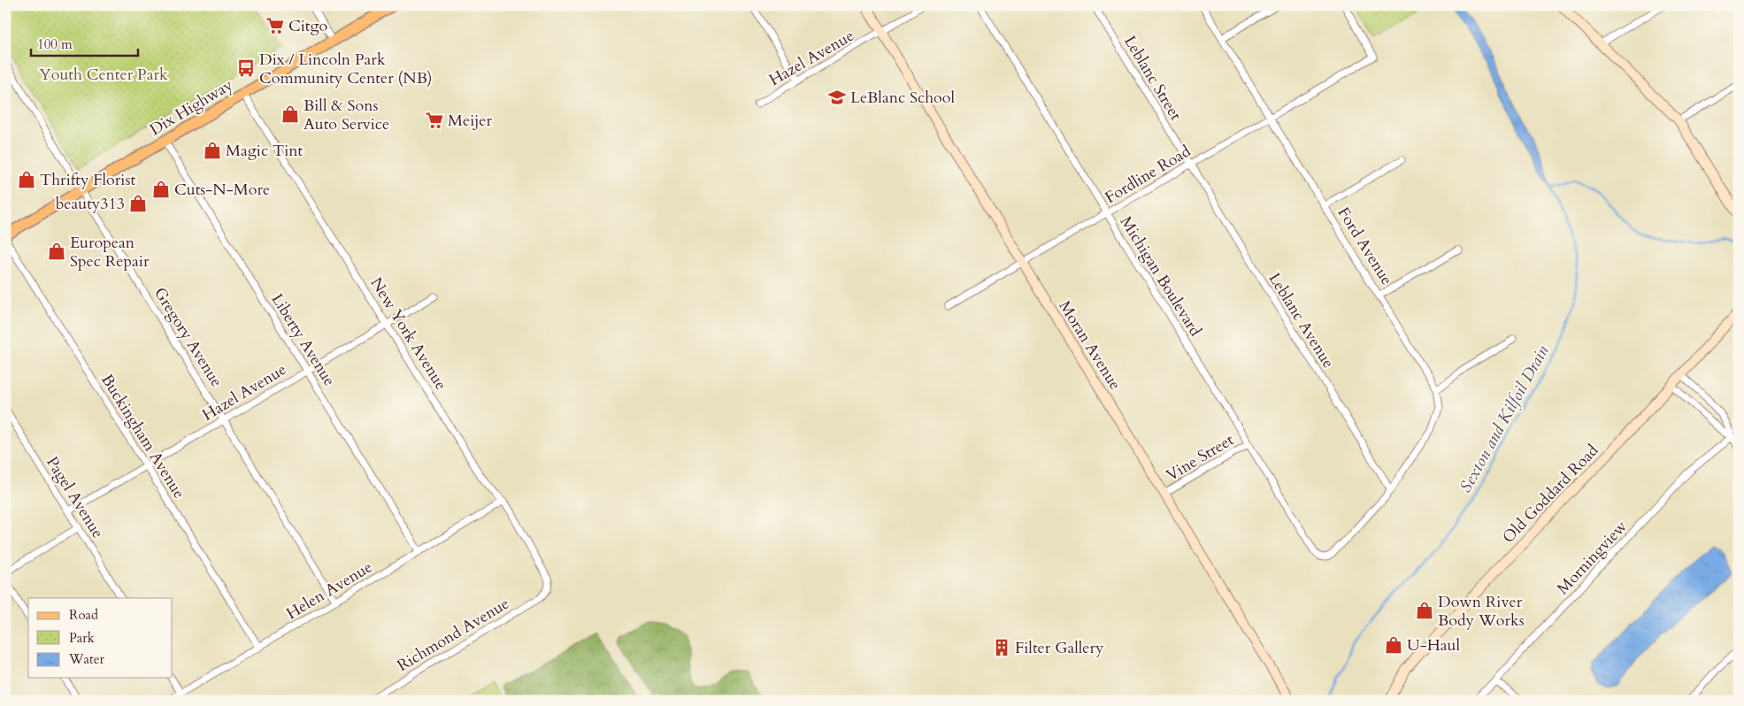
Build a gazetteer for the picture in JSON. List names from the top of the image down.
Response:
{
  "streets": {
    "main road": ["Dix Highway", "Moran Avenue", "Old Goddard Road"],
    "street": [
      "Hazel Avenue",
      "Leblanc Street",
      "Fordline Road",
      "Ford Avenue",
      "Michigan Boulevard",
      "Leblanc Avenue",
      "New York Avenue",
      "Gregory Avenue",
      "Liberty Avenue",
      "Buckingham Avenue",
      "Vine Street",
      "Pagel Avenue",
      "Morningview",
      "Helen Avenue",
      "Richmond Avenue"
    ]
  },
  "crossings": [
    ["Hazel Avenue", "New York Avenue"],
    ["Hazel Avenue", "Gregory Avenue"],
    ["Hazel Avenue", "Liberty Avenue"],
    ["Hazel Avenue", "Moran Avenue"],
    ["Hazel Avenue", "Buckingham Avenue"],
    ["Hazel Avenue", "Pagel Avenue"],
    ["Leblanc Street", "Fordline Road"],
    ["Leblanc Street", "Leblanc Avenue"],
    ["Dix Highway", "New York Avenue"],
    ["Dix Highway", "Gregory Avenue"],
    ["Dix Highway", "Liberty Avenue"],
    ["Fordline Road", "Ford Avenue"],
    ["Fordline Road", "Michigan Boulevard"],
    ["Fordline Road", "Leblanc Avenue"],
    ["Fordline Road", "Moran Avenue"],
    ["Michigan Boulevard", "Leblanc Avenue"],
    ["Michigan Boulevard", "Vine Street"],
    ["New York Avenue", "Helen Avenue"],
    ["New York Avenue", "Richmond Avenue"],
    ["Gregory Avenue", "Helen Avenue"],
    ["Liberty Avenue", "Helen Avenue"],
    ["Moran Avenue", "Vine Street"],
    ["Buckingham Avenue", "Helen Avenue"]
  ],
  "water": ["Sexton and Kilfoil Drain"],
  "parks": ["Youth Center Park"],
  "places": {
    "supermarket": ["Citgo", "Meijer"],
    "bus stop": ["Dix / Lincoln Park Community Center (NB)"],
    "school or university": ["LeBlanc School"],
    "shop": [
      "Bill & Sons Auto Service",
      "Magic Tint",
      "Thrifty Florist",
      "Cuts-N-More",
      "beauty313",
      "European Spec Repair",
      "Down River Body Works",
      "U-Haul"
    ],
    "building": ["Filter Gallery"]
  },
  "legend": ["Road", "Park", "Water"],
  "scale_bar": "100 m"
}
